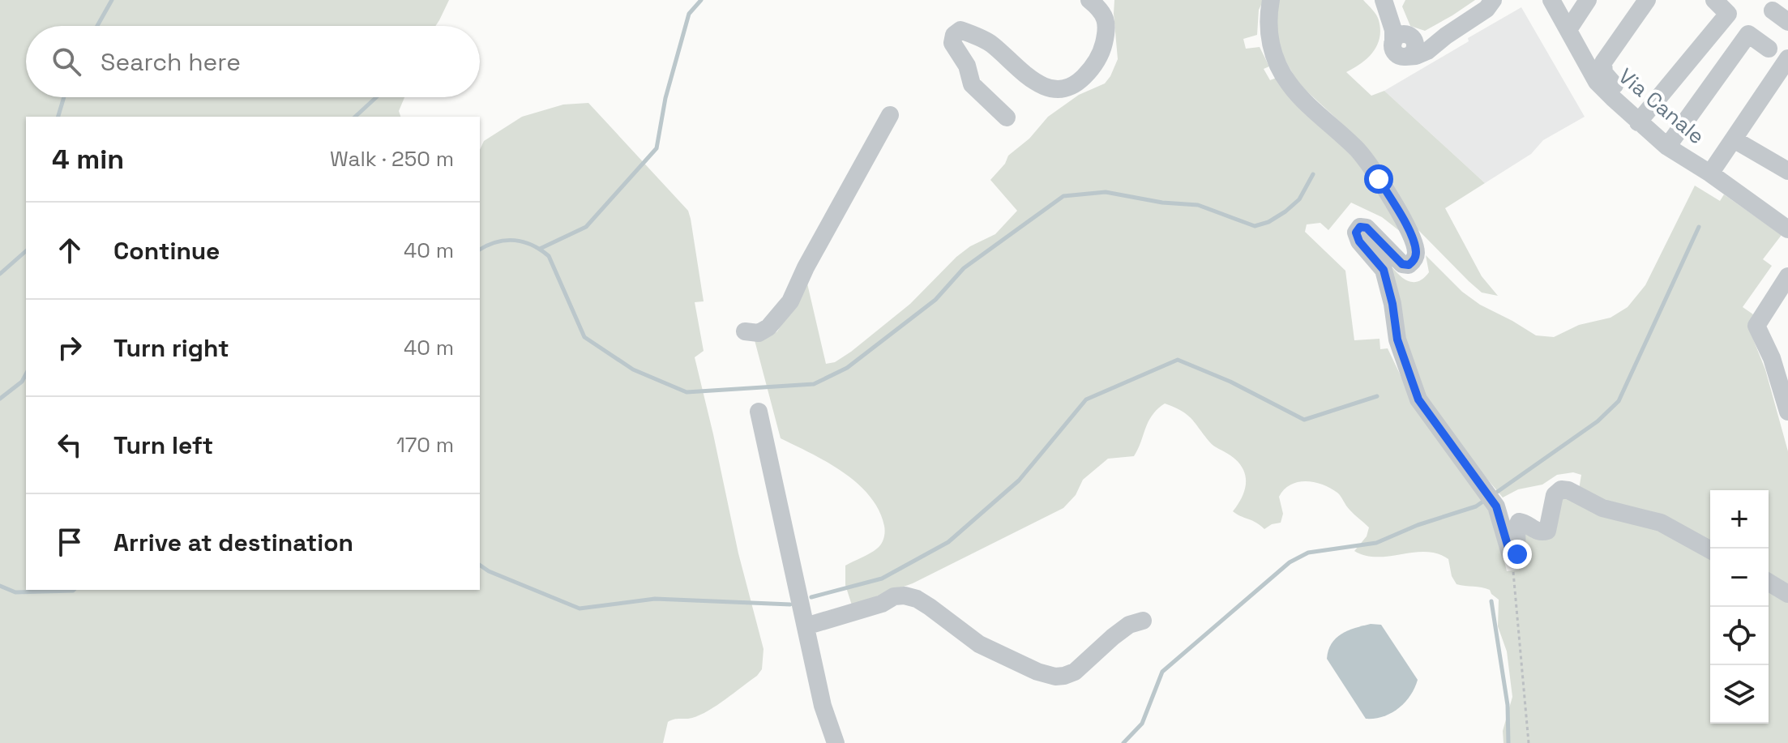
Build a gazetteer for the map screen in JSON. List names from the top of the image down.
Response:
{
  "streets": {
    "street": ["Via Canale"]
  },
  "page": {
    "search": "Search here",
    "heading": ["4 min", "Walk · 250 m"],
    "list": [
      ["Continue", "40 m"],
      ["Turn right", "40 m"],
      ["Turn left", "170 m"],
      "Arrive at destination"
    ],
    "map_buttons": ["+", "−"]
  }
}
